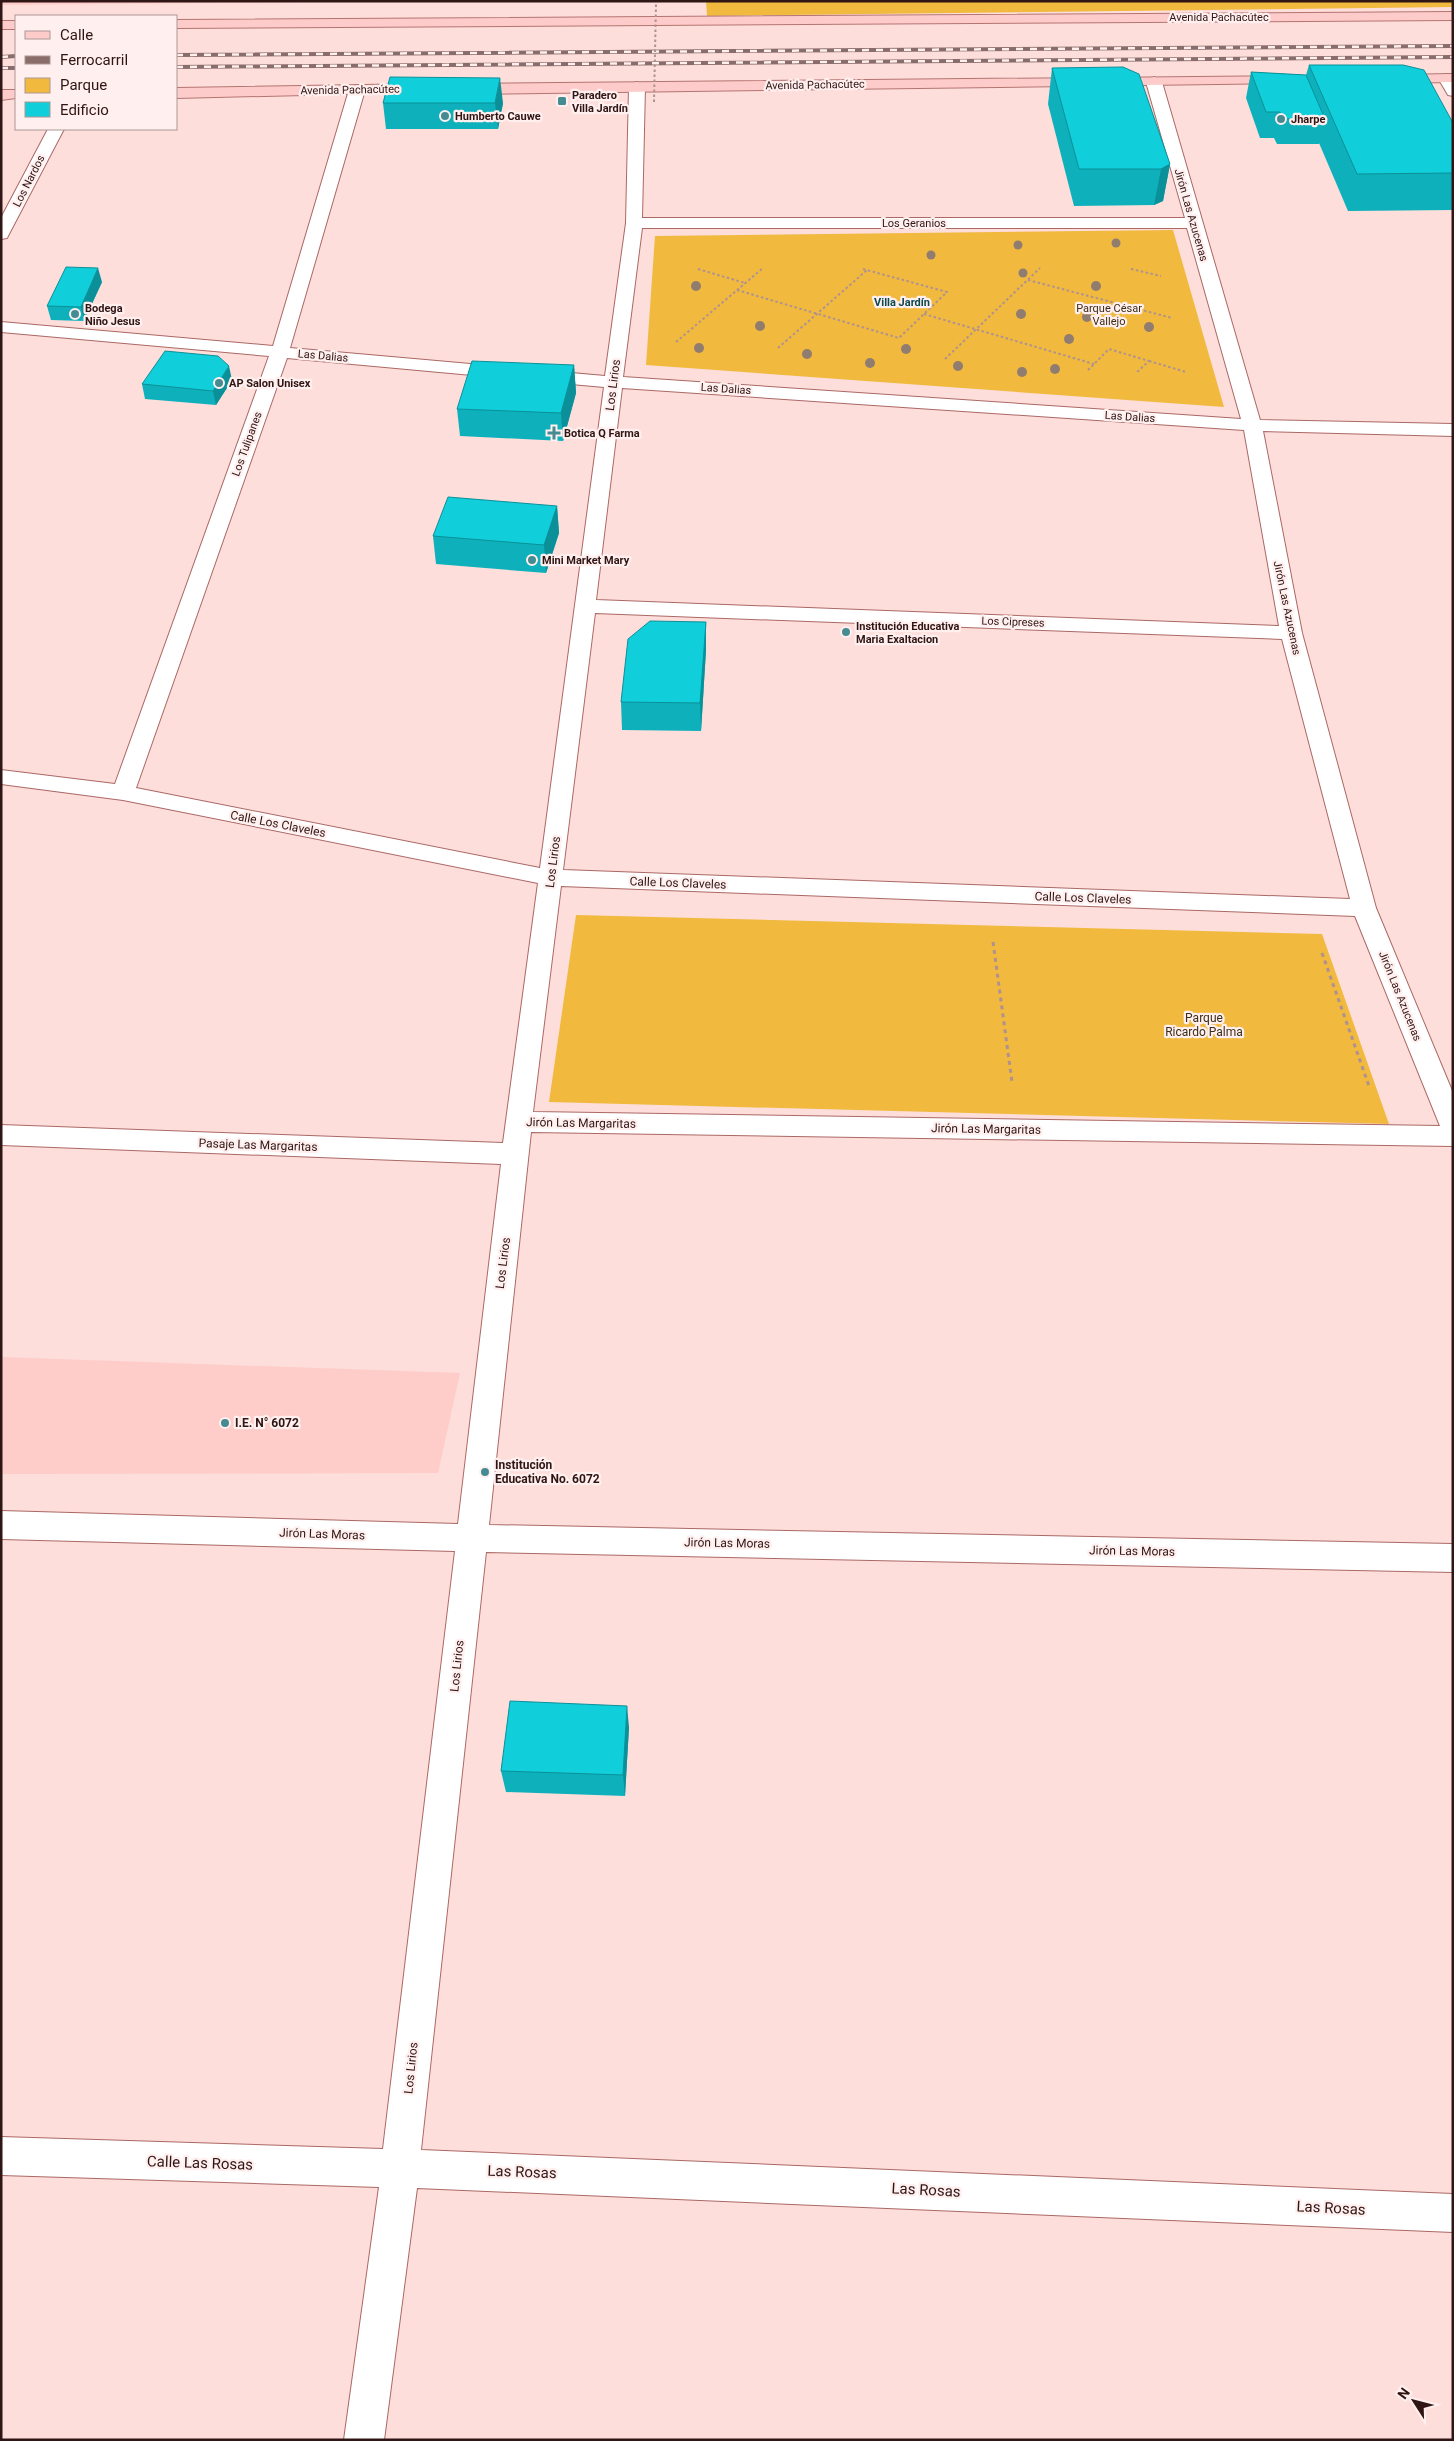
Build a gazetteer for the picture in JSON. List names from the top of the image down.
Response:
{
  "streets": {
    "main road": ["Avenida Pachacútec"],
    "street": [
      "Los Nardos",
      "Jirón Las Azucenas",
      "Los Geranios",
      "Las Dalias",
      "Los Lirios",
      "Los Tulipanes",
      "Los Cipreses",
      "Calle Los Claveles",
      "Jirón Las Margaritas",
      "Pasaje Las Margaritas",
      "Jirón Las Moras",
      "Calle Las Rosas",
      "Las Rosas"
    ]
  },
  "crossings": [
    ["Avenida Pachacútec", "Jirón Las Azucenas"],
    ["Avenida Pachacútec", "Los Lirios"],
    ["Avenida Pachacútec", "Los Tulipanes"],
    ["Jirón Las Azucenas", "Los Geranios"],
    ["Jirón Las Azucenas", "Las Dalias"],
    ["Jirón Las Azucenas", "Los Cipreses"],
    ["Jirón Las Azucenas", "Calle Los Claveles"],
    ["Los Geranios", "Los Lirios"],
    ["Las Dalias", "Los Lirios"],
    ["Las Dalias", "Los Tulipanes"],
    ["Los Lirios", "Los Cipreses"],
    ["Los Lirios", "Calle Los Claveles"],
    ["Los Lirios", "Jirón Las Margaritas"],
    ["Los Lirios", "Pasaje Las Margaritas"],
    ["Los Lirios", "Jirón Las Moras"],
    ["Los Lirios", "Calle Las Rosas"],
    ["Los Lirios", "Las Rosas"],
    ["Los Tulipanes", "Calle Los Claveles"],
    ["Calle Las Rosas", "Las Rosas"]
  ],
  "districts": ["Villa Jardín"],
  "parks": ["Parque César Vallejo", "Parque Ricardo Palma"],
  "places": {
    "transit": ["Paradero Villa Jardín"],
    "other": [
      "Humberto Cauwe",
      "Jharpe",
      "Bodega Niño Jesus",
      "AP Salon Unisex",
      "Mini Market Mary",
      "Institución Educativa Maria Exaltacion",
      "I.E. N° 6072",
      "Institución Educativa No. 6072"
    ],
    "health": ["Botica Q Farma"]
  },
  "legend": [
    "Calle",
    "Ferrocarril",
    "Parque",
    "Edificio"
  ],
  "north": "top left"
}
